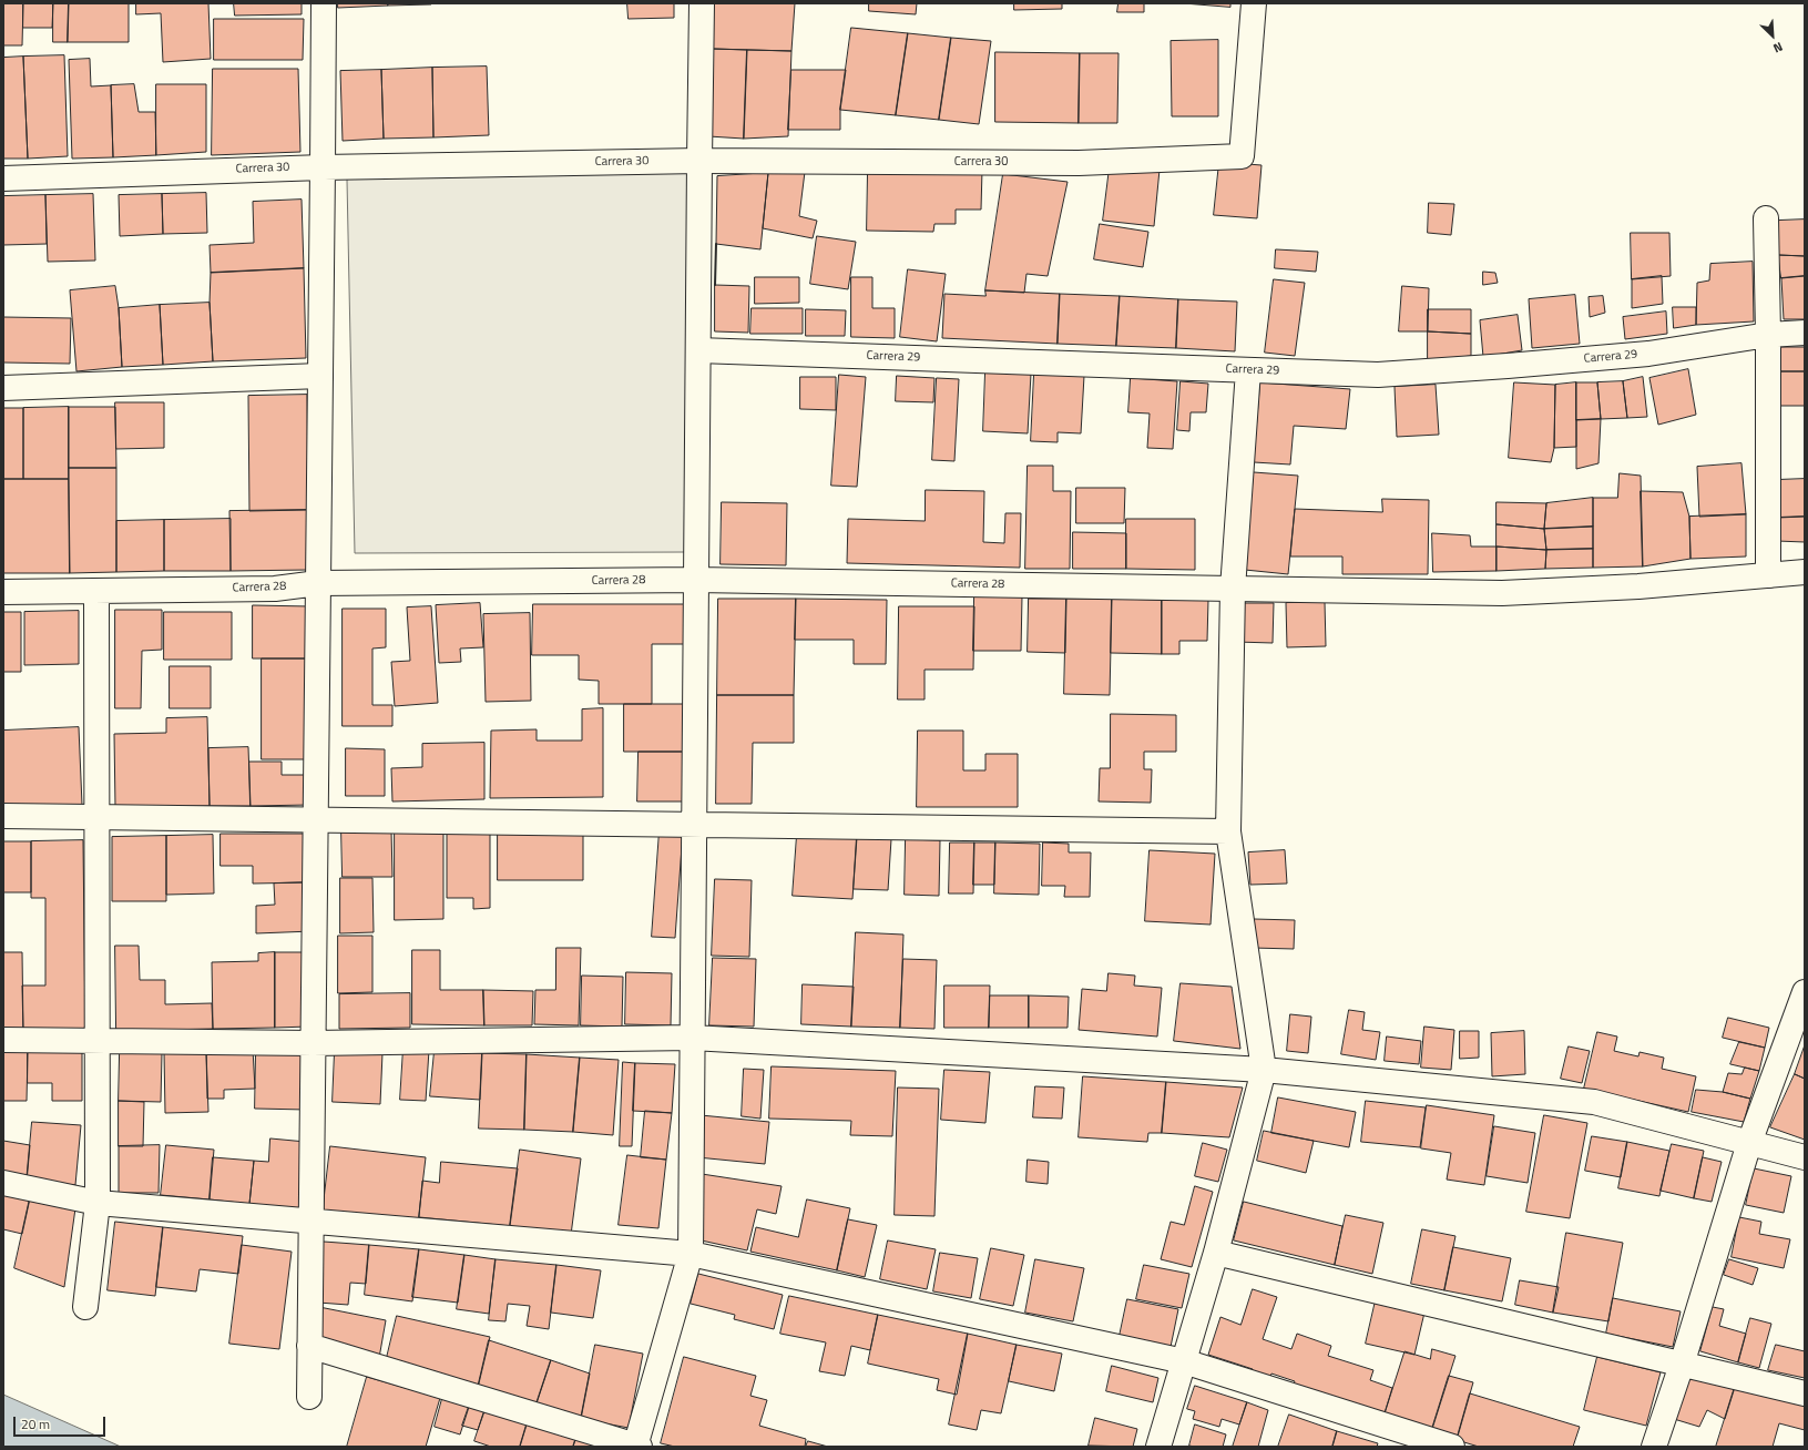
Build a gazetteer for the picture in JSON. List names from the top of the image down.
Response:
{
  "streets": {
    "street": ["Carrera 30", "Carrera 29", "Carrera 28"]
  },
  "scale_bar": "20 m",
  "north": "bottom right"
}
